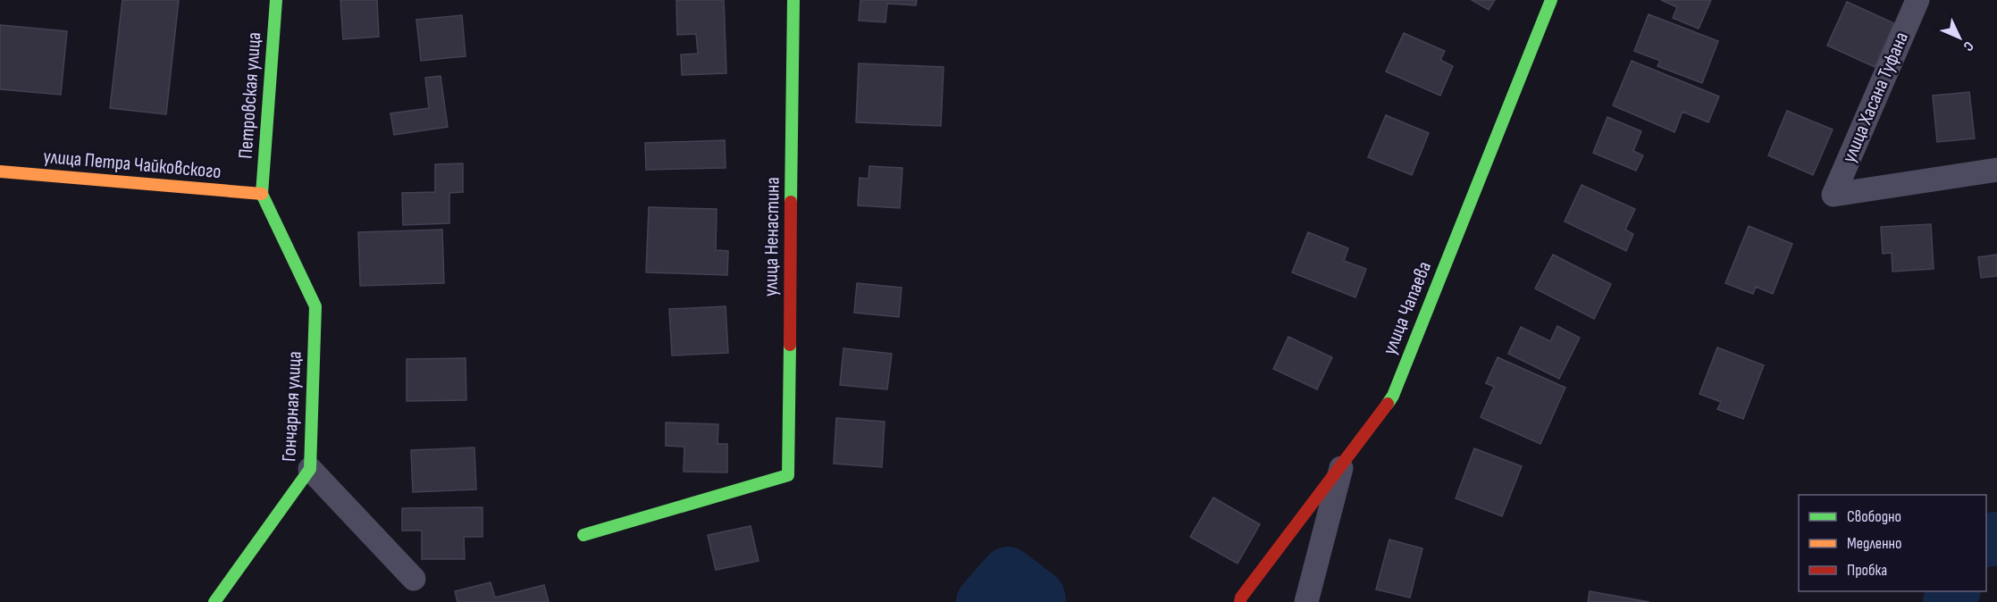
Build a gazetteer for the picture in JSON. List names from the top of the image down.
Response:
{
  "streets": {
    "street": [
      "Петровская улица",
      "улица Хасана Туфана",
      "улица Петра Чайковского",
      "улица Ненастина",
      "улица Чапаева",
      "Гончарная улица"
    ]
  },
  "crossings": [
    ["Петровская улица", "улица Петра Чайковского"],
    ["Петровская улица", "Гончарная улица"],
    ["улица Петра Чайковского", "Гончарная улица"]
  ],
  "legend": ["Свободно", "Медленно", "Пробка"],
  "north": "bottom right"
}
